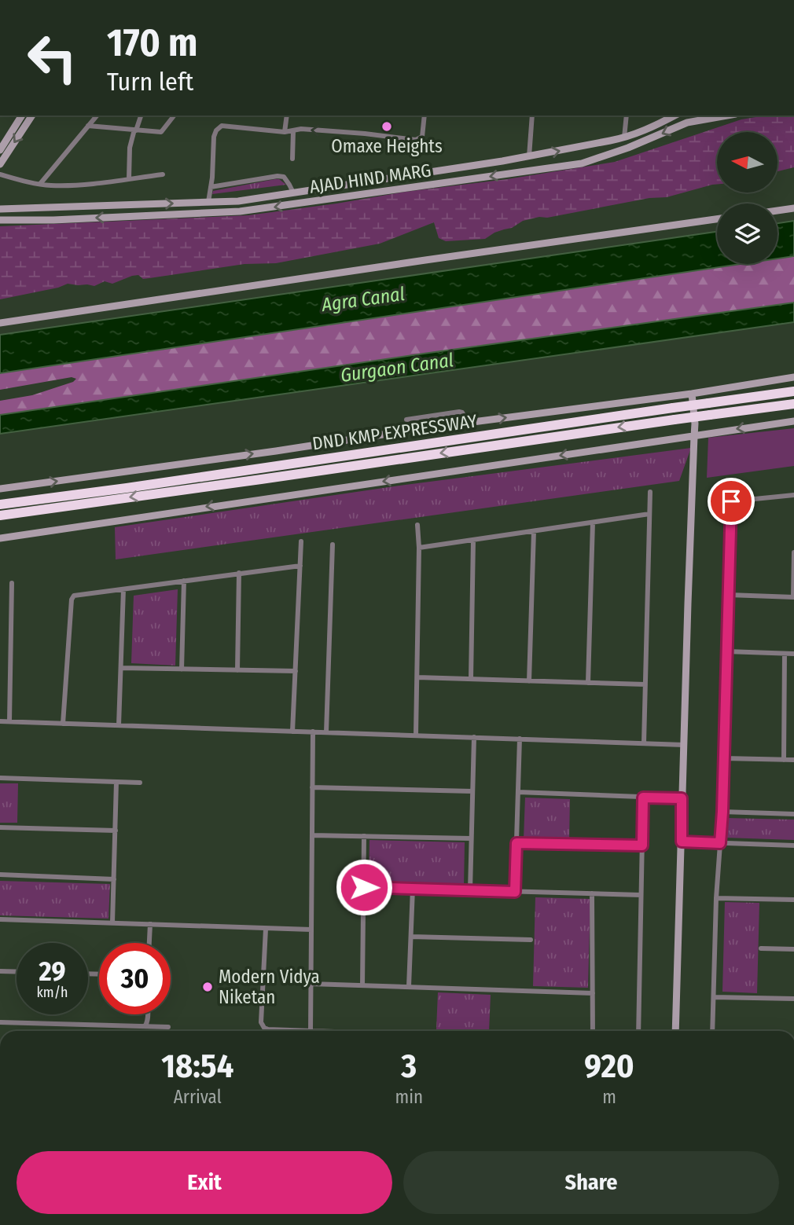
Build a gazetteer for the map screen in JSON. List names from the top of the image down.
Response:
{
  "streets": {
    "highway": ["DND KMP EXPRESSWAY"],
    "street": ["AJAD HIND MARG"]
  },
  "water": ["Agra Canal", "Gurgaon Canal"],
  "places": ["Omaxe Heights", "Modern Vidya Niketan"],
  "north": "left",
  "page": {
    "turn": ["170 m", "Turn left"],
    "speed": "29 km/h",
    "limit": "30",
    "eta": [
      "18:54",
      "Arrival",
      "3",
      "min",
      "920",
      "m"
    ],
    "buttons": ["Exit", "Share"]
  }
}
